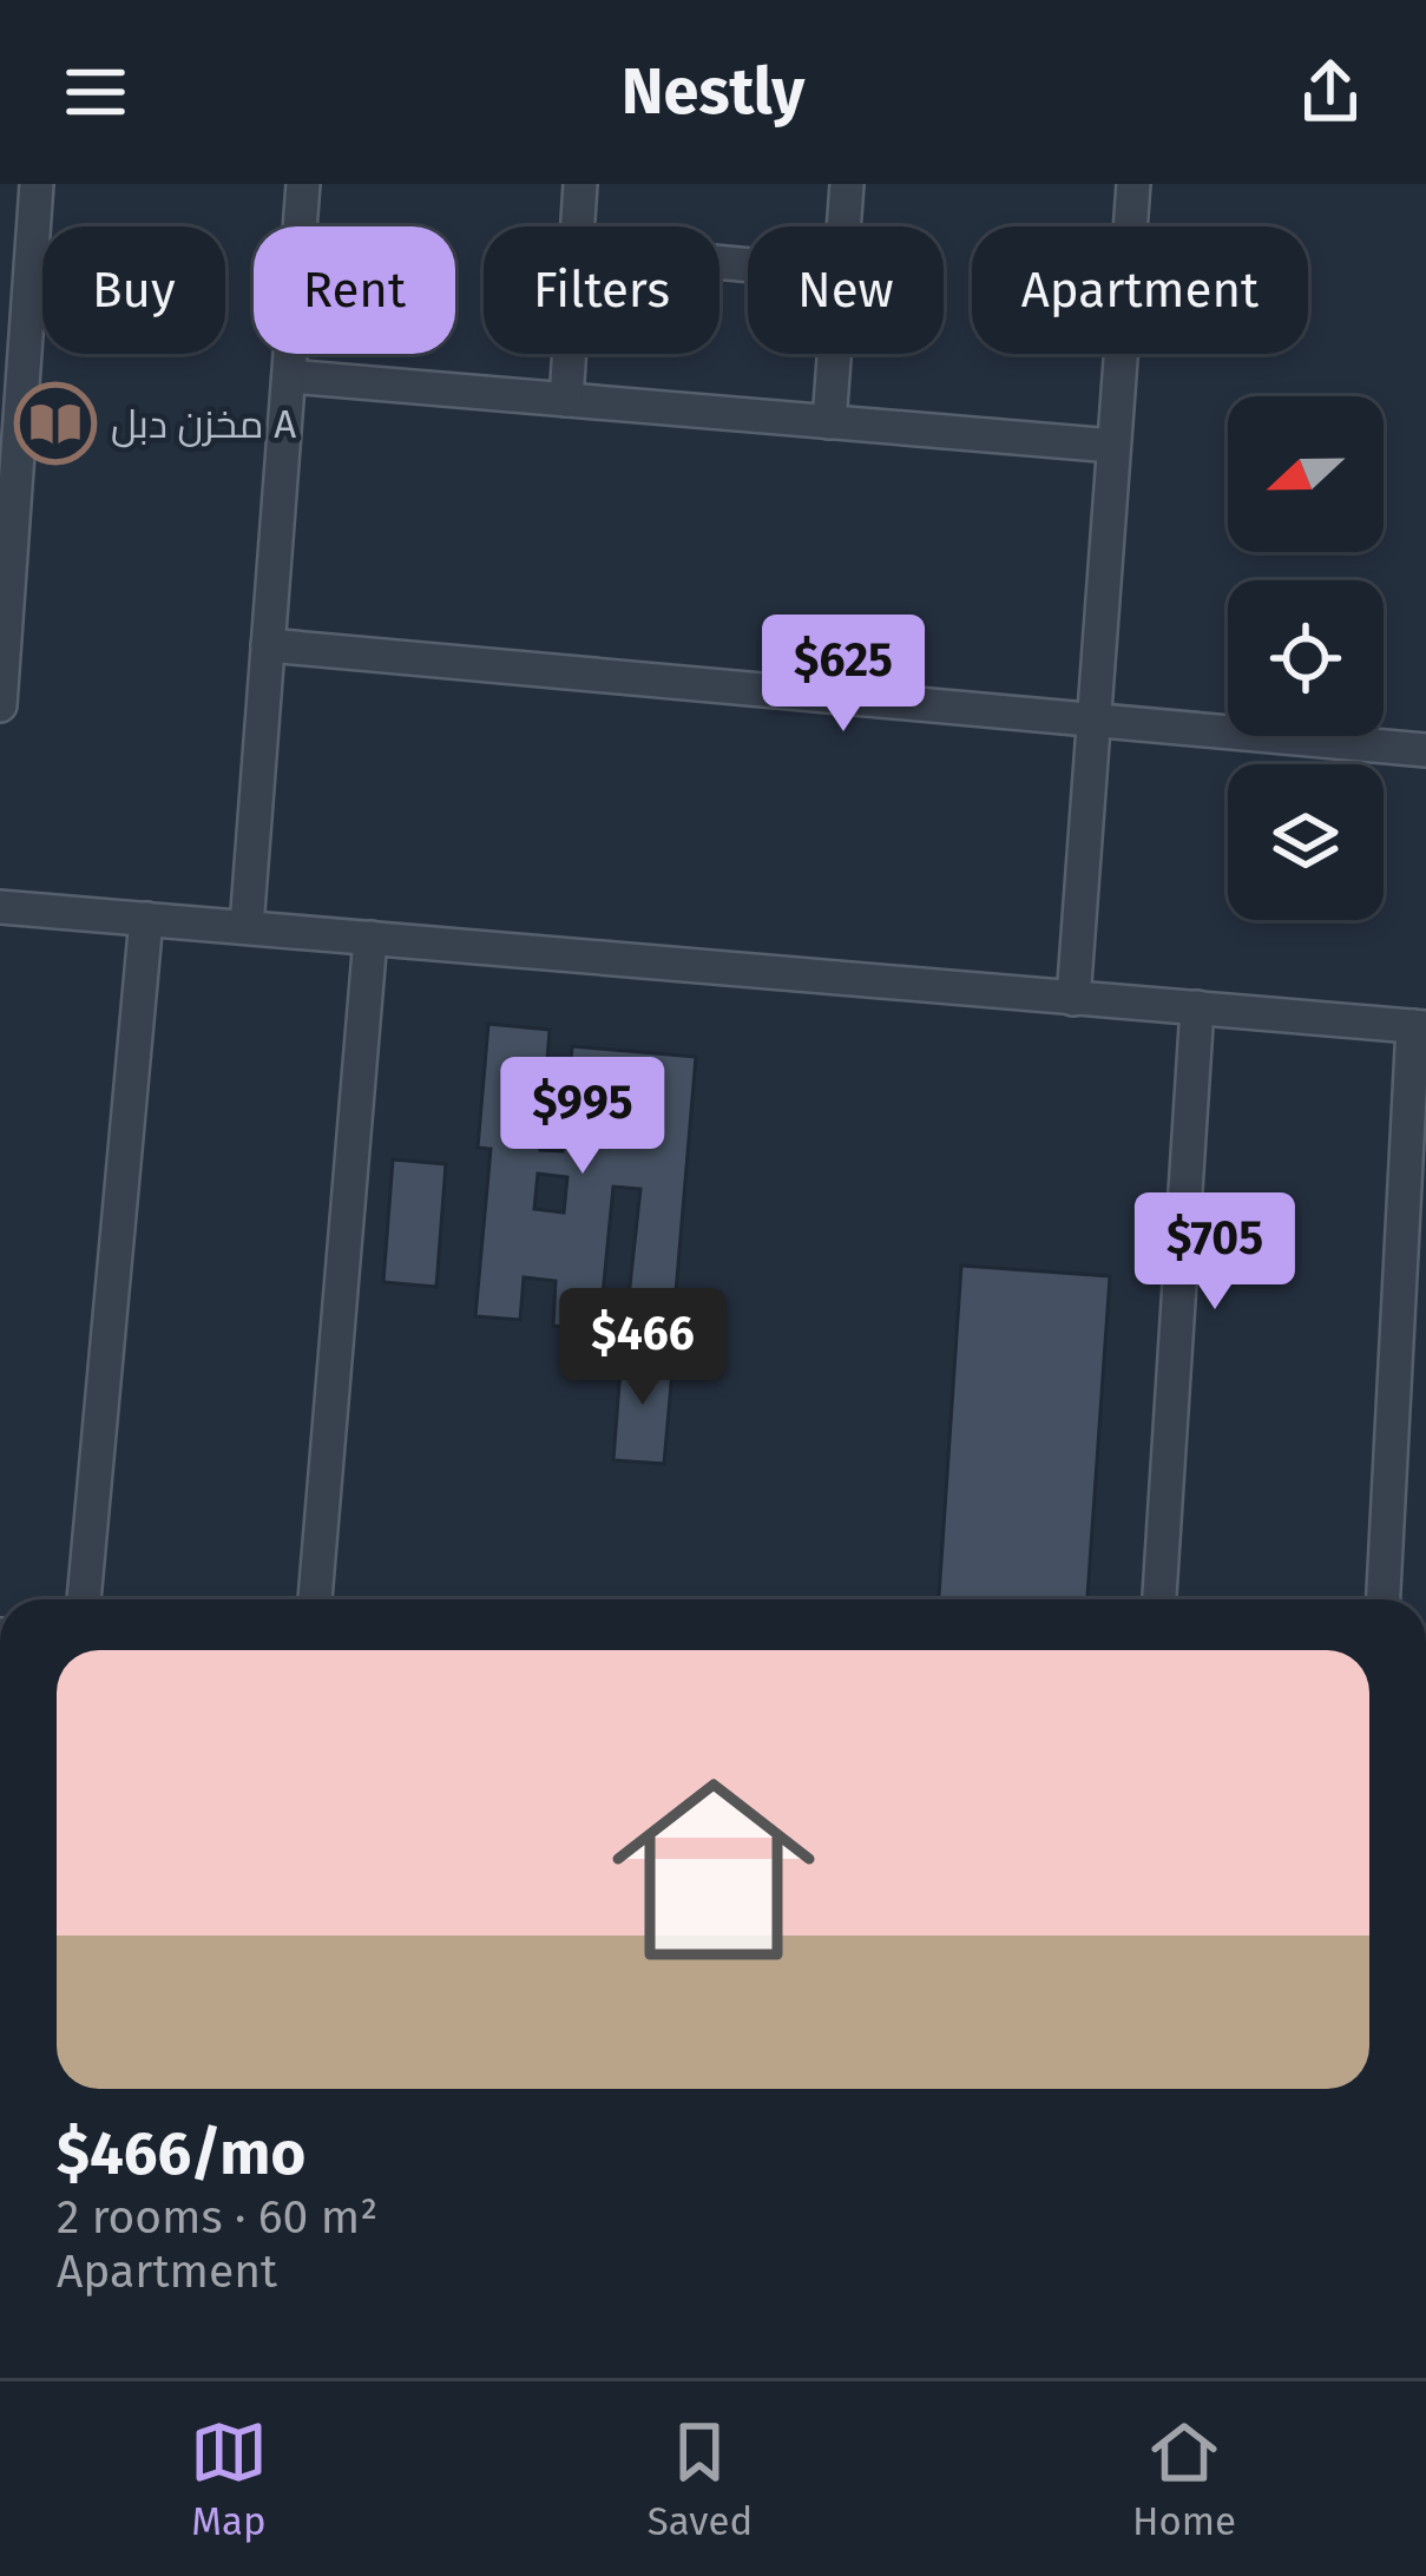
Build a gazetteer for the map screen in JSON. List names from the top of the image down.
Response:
{
  "places": {
    "library": ["مخزن دبل A"]
  },
  "north": "left",
  "page": {
    "header": "Nestly",
    "chip": [
      "Buy",
      "Rent",
      "Filters",
      "New",
      "Apartment"
    ],
    "price": [
      "$625",
      "$995",
      "$705",
      "$466"
    ],
    "list": [
      {
        "name": "$466/mo",
        "note": "2 rooms · 60 m² · Apartment"
      }
    ],
    "tabs": ["Map", "Saved", "Home"]
  }
}
